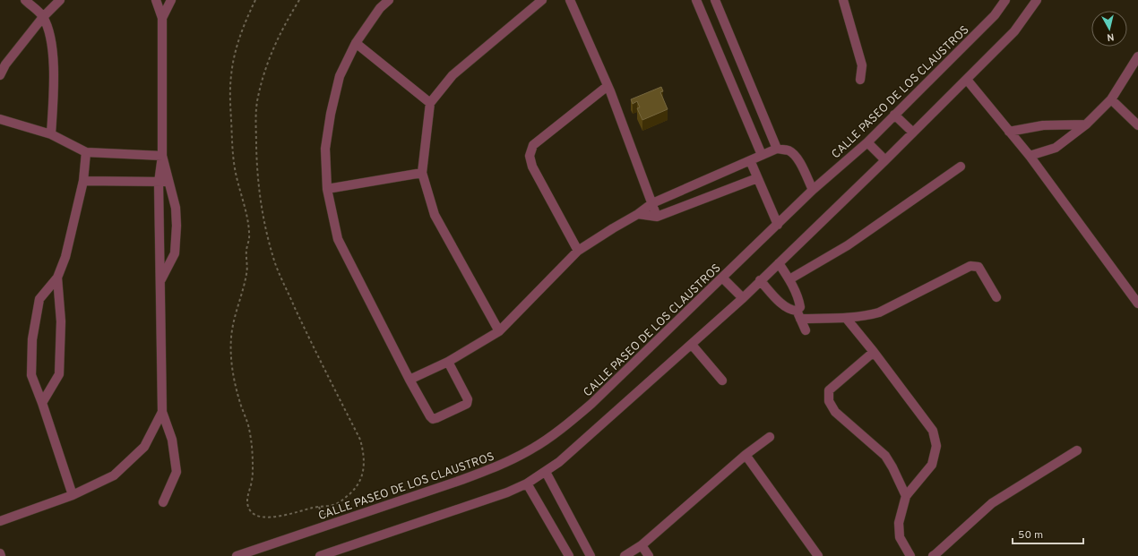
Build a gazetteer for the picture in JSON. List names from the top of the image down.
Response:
{
  "streets": {
    "street": ["CALLE PASEO DE LOS CLAUSTROS"]
  },
  "scale_bar": "50 m",
  "north": "bottom"
}
